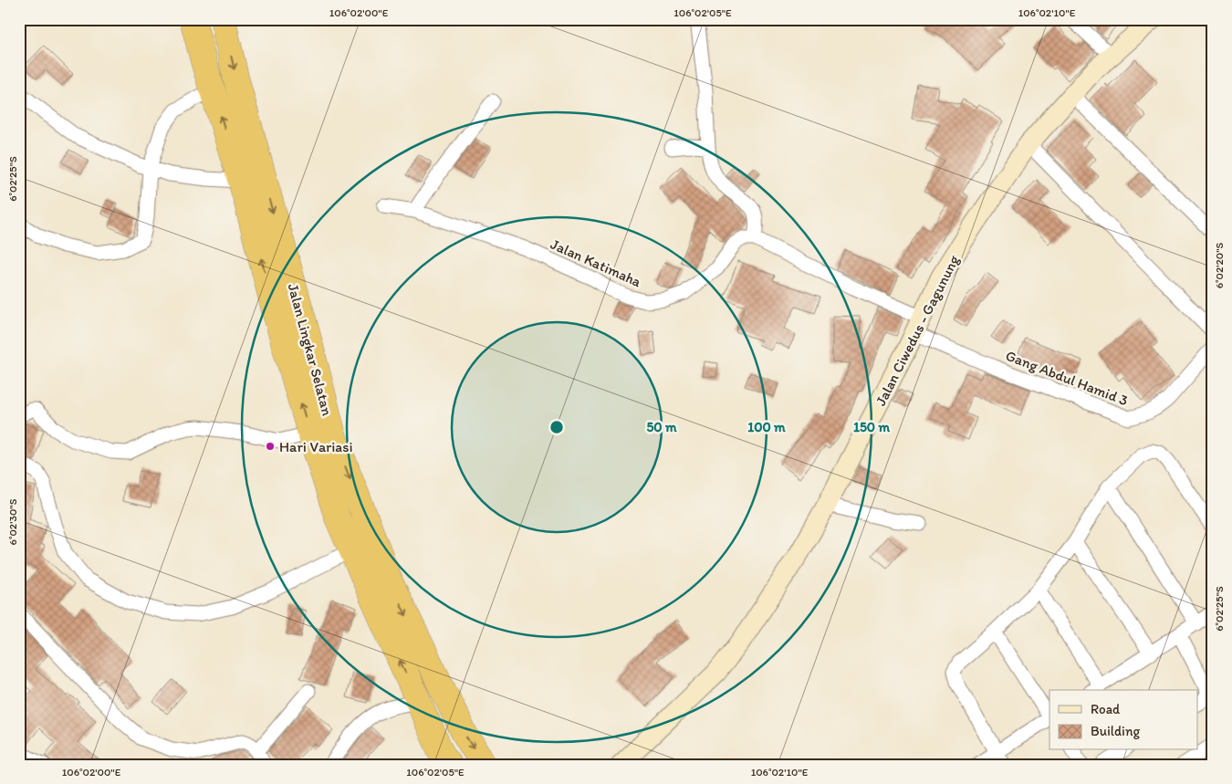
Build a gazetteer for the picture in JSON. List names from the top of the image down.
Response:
{
  "streets": {
    "highway": ["Jalan Lingkar Selatan"],
    "street": ["Jalan Katimaha", "Jalan Ciwedus - Gagunung", "Gang Abdul Hamid 3"]
  },
  "crossings": [
    ["Jalan Ciwedus - Gagunung", "Gang Abdul Hamid 3"]
  ],
  "places": ["Hari Variasi"],
  "legend": ["Road", "Building"],
  "coordinates": [
    "106°02'00\"E",
    "106°02'05\"E",
    "106°02'10\"E",
    "6°02'25\"S",
    "6°02'20\"S",
    "6°02'30\"S"
  ],
  "rings": ["50 m", "100 m", "150 m"]
}
